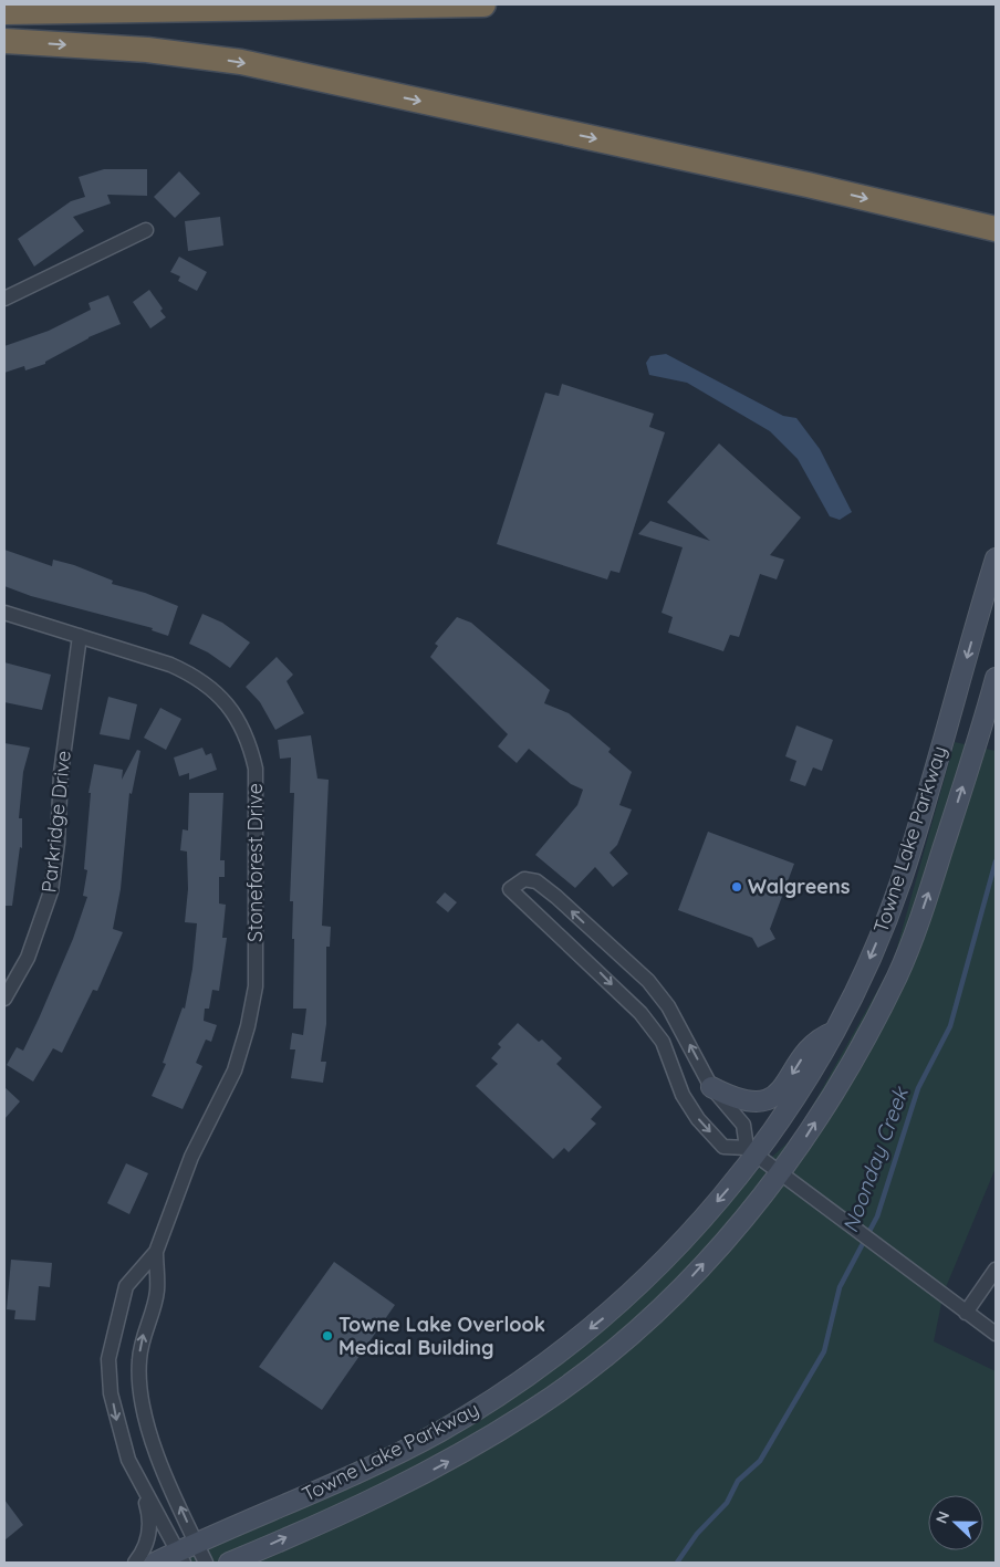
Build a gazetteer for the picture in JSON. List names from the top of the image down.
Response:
{
  "streets": {
    "main road": ["Towne Lake Parkway"],
    "street": ["Parkridge Drive", "Stoneforest Drive"]
  },
  "crossings": [
    ["Parkridge Drive", "Stoneforest Drive"],
    ["Towne Lake Parkway", "Stoneforest Drive"]
  ],
  "water": ["Noonday Creek"],
  "places": ["Walgreens", "Towne Lake Overlook Medical Building"],
  "north": "left"
}
